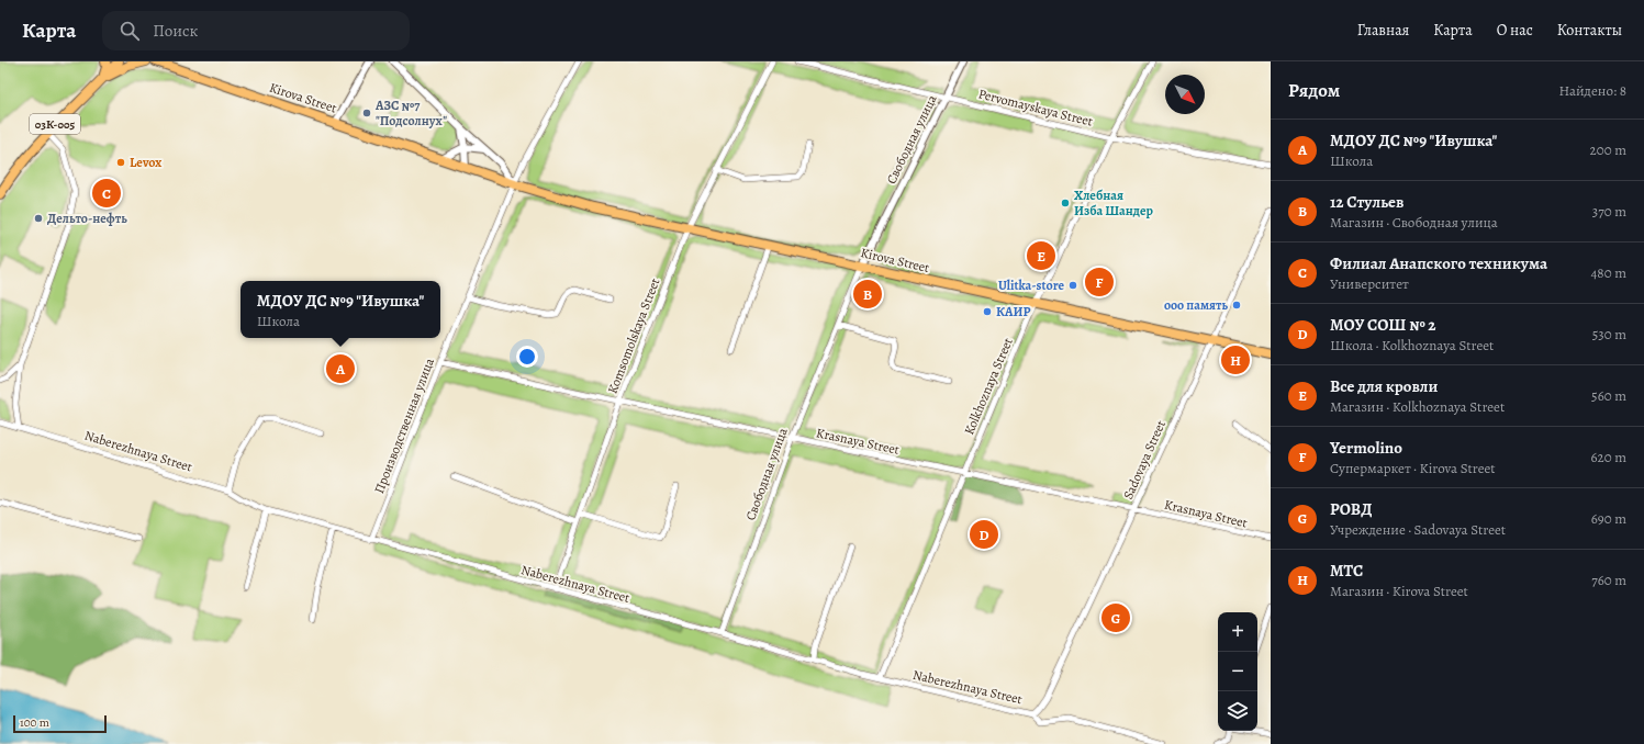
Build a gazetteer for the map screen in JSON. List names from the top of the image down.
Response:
{
  "streets": {
    "main road": ["Kirova Street", "03К-005"],
    "street": [
      "Pervomayskaya Street",
      "Свободная улица",
      "Komsomolskaya Street",
      "Kolkhoznaya Street",
      "Производственная улица",
      "Krasnaya Street",
      "Naberezhnaya Street",
      "Sadovaya Street"
    ]
  },
  "crossings": [
    ["Kirova Street", "Свободная улица"],
    ["Kirova Street", "Komsomolskaya Street"],
    ["Kirova Street", "Kolkhoznaya Street"],
    ["Kirova Street", "Производственная улица"],
    ["Kirova Street", "Sadovaya Street"],
    ["Pervomayskaya Street", "Свободная улица"],
    ["Pervomayskaya Street", "Kolkhoznaya Street"],
    ["Свободная улица", "Krasnaya Street"],
    ["Свободная улица", "Naberezhnaya Street"],
    ["Komsomolskaya Street", "Krasnaya Street"],
    ["Komsomolskaya Street", "Naberezhnaya Street"],
    ["Kolkhoznaya Street", "Krasnaya Street"],
    ["Kolkhoznaya Street", "Naberezhnaya Street"],
    ["Производственная улица", "Krasnaya Street"],
    ["Производственная улица", "Naberezhnaya Street"],
    ["Krasnaya Street", "Sadovaya Street"],
    ["Naberezhnaya Street", "Sadovaya Street"]
  ],
  "places": [
    "АЗС №7 \"Подсолнух\"",
    "Levox",
    "Хлебная Изба Шандер",
    "Дельто-нефть",
    "Ulitka-store",
    "ооо память",
    "КАИР"
  ],
  "scale_bar": "100 m",
  "north": "bottom right",
  "page": {
    "header": "Карта",
    "search": "Поиск",
    "nav": [
      "Главная",
      "Карта",
      "О нас",
      "Контакты"
    ],
    "heading": ["Рядом", "Найдено: 8"],
    "list": [
      {
        "mark": "A",
        "name": "МДОУ ДС №9 \"Ивушка\"",
        "note": "Школа",
        "value": "200 m"
      },
      {
        "mark": "B",
        "name": "12 Стульев",
        "note": "Магазин · Свободная улица",
        "value": "370 m"
      },
      {
        "mark": "C",
        "name": "Филиал Анапского техникума",
        "note": "Университет",
        "value": "480 m"
      },
      {
        "mark": "D",
        "name": "МОУ СОШ № 2",
        "note": "Школа · Kolkhoznaya Street",
        "value": "530 m"
      },
      {
        "mark": "E",
        "name": "Все для кровли",
        "note": "Магазин · Kolkhoznaya Street",
        "value": "560 m"
      },
      {
        "mark": "F",
        "name": "Yermolino",
        "note": "Супермаркет · Kirova Street",
        "value": "620 m"
      },
      {
        "mark": "G",
        "name": "РОВД",
        "note": "Учреждение · Sadovaya Street",
        "value": "690 m"
      },
      {
        "mark": "H",
        "name": "МТС",
        "note": "Магазин · Kirova Street",
        "value": "760 m"
      }
    ],
    "pins": [
      "C",
      "E",
      "F",
      "B",
      "H",
      "A",
      "D",
      "G"
    ],
    "popup": ["МДОУ ДС №9 \"Ивушка\"", "Школа"],
    "map_buttons": ["+", "−"],
    "scale": "100 m"
  }
}
